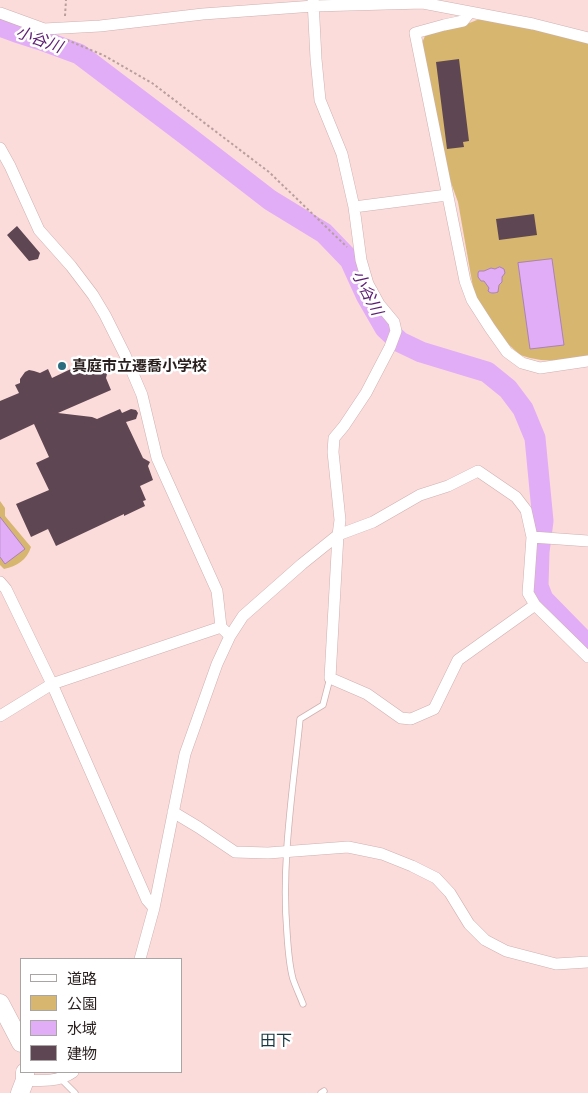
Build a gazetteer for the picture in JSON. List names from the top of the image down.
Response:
{
  "districts": ["田下"],
  "water": ["小谷川"],
  "places": ["真庭市立遷喬小学校"],
  "legend": [
    "道路",
    "公園",
    "水域",
    "建物"
  ]
}
